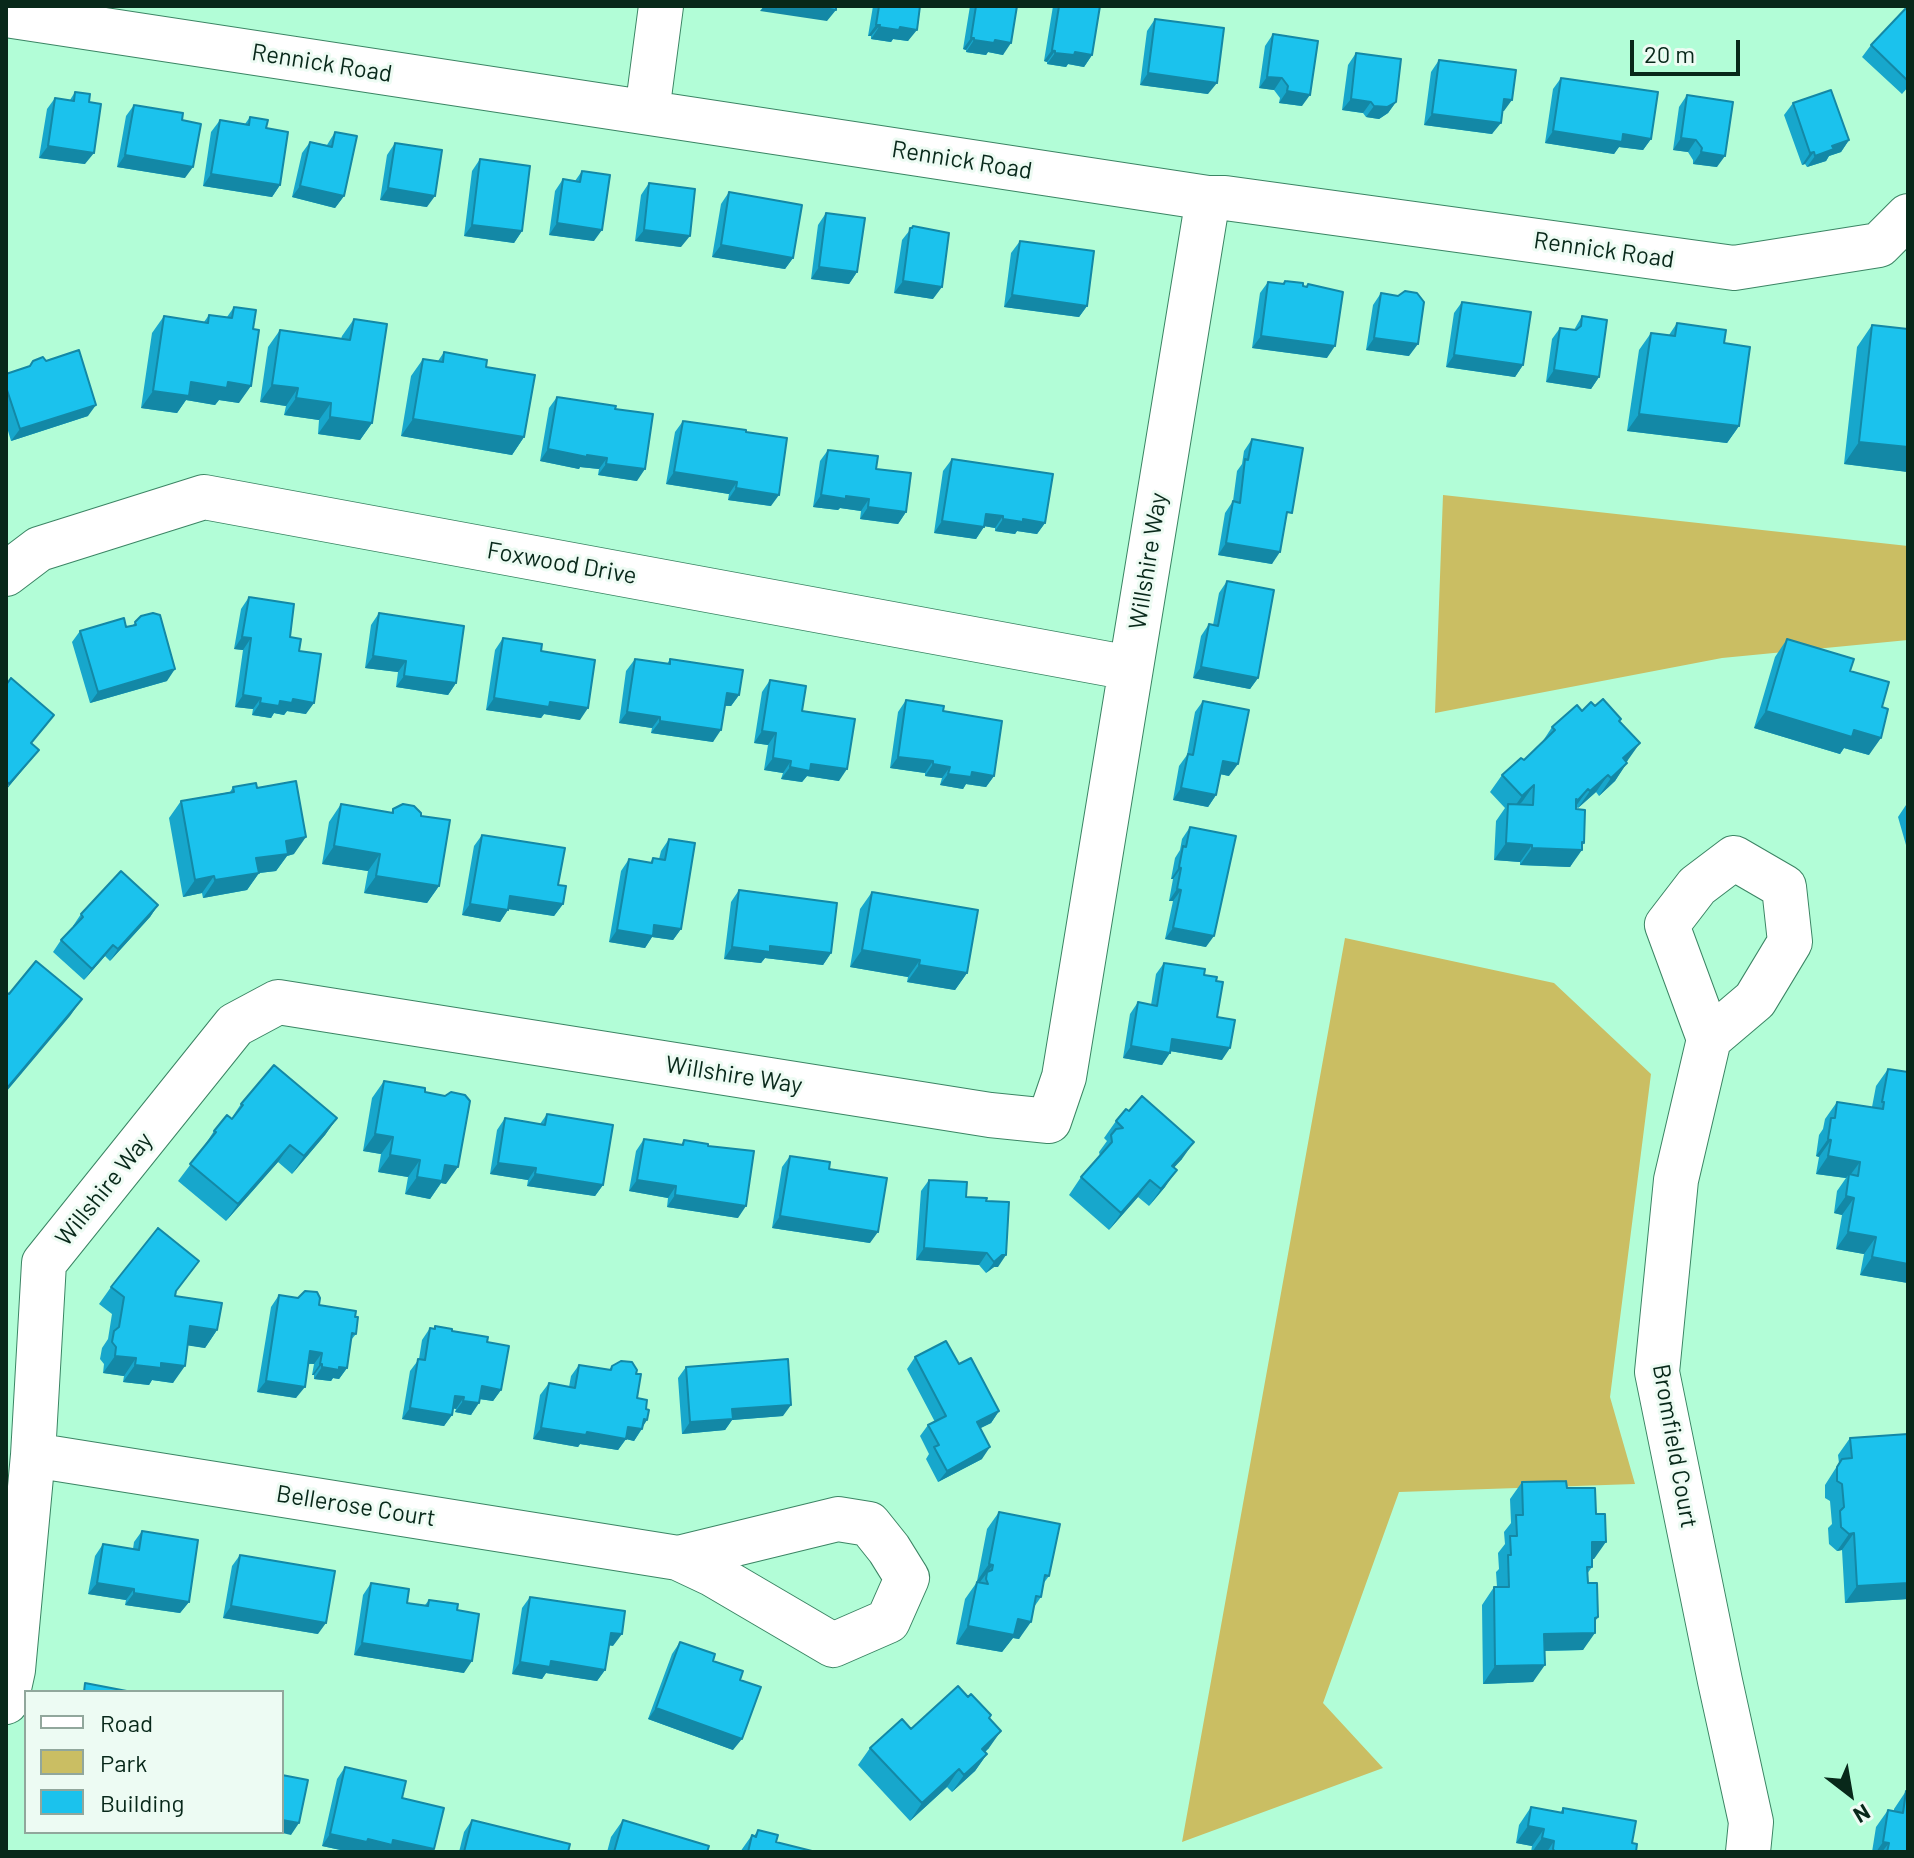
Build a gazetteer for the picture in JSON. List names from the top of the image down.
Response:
{
  "streets": {
    "street": [
      "Rennick Road",
      "Willshire Way",
      "Foxwood Drive",
      "Bromfield Court",
      "Bellerose Court"
    ]
  },
  "crossings": [
    ["Rennick Road", "Willshire Way"],
    ["Willshire Way", "Foxwood Drive"],
    ["Willshire Way", "Bellerose Court"]
  ],
  "legend": ["Road", "Park", "Building"],
  "scale_bar": "20 m",
  "north": "bottom right"
}
